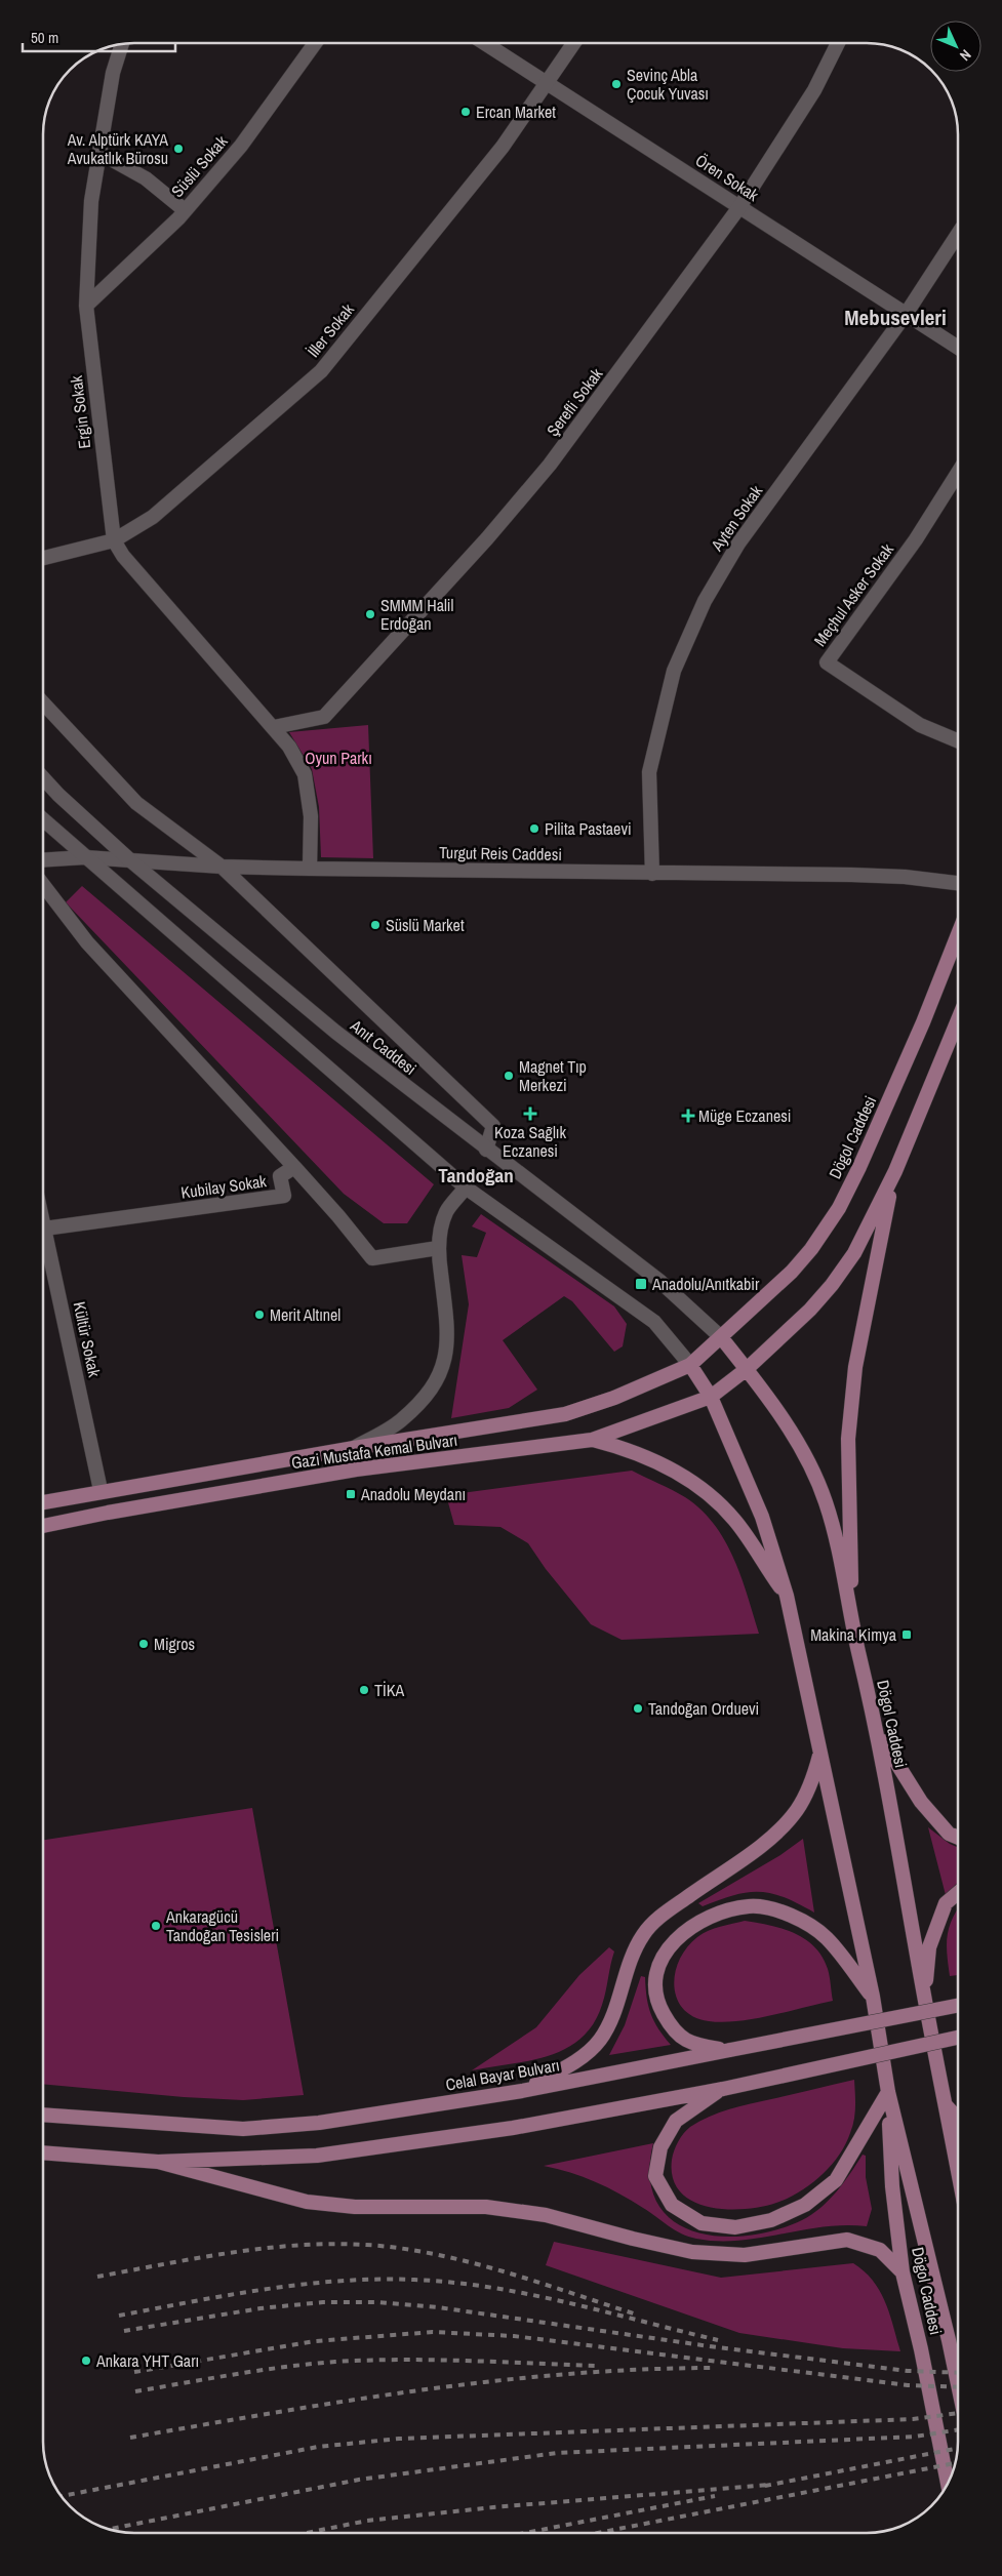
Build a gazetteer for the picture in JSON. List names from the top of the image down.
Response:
{
  "streets": {
    "main road": ["Dögol Caddesi", "Gazi Mustafa Kemal Bulvarı", "Celal Bayar Bulvarı"],
    "street": [
      "Süslü Sokak",
      "Ören Sokak",
      "İller Sokak",
      "Şerefli Sokak",
      "Ergin Sokak",
      "Ayten Sokak",
      "Meçhul Asker Sokak",
      "Turgut Reis Caddesi",
      "Anıt Caddesi",
      "Kubilay Sokak",
      "Kültür Sokak"
    ]
  },
  "crossings": [
    ["Süslü Sokak", "Ergin Sokak"],
    ["Ören Sokak", "İller Sokak"],
    ["Ören Sokak", "Şerefli Sokak"],
    ["Ören Sokak", "Ayten Sokak"],
    ["İller Sokak", "Ergin Sokak"],
    ["Şerefli Sokak", "Ergin Sokak"],
    ["Ergin Sokak", "Turgut Reis Caddesi"],
    ["Ayten Sokak", "Turgut Reis Caddesi"],
    ["Turgut Reis Caddesi", "Anıt Caddesi"],
    ["Anıt Caddesi", "Dögol Caddesi"],
    ["Dögol Caddesi", "Gazi Mustafa Kemal Bulvarı"],
    ["Kültür Sokak", "Gazi Mustafa Kemal Bulvarı"]
  ],
  "districts": ["Mebusevleri", "Tandoğan"],
  "parks": ["Oyun Parkı"],
  "places": {
    "other": [
      "Sevinç Abla Çocuk Yuvası",
      "Ercan Market",
      "Av. Alptürk KAYA Avukatlık Bürosu",
      "SMMM Halil Erdoğan",
      "Pilita Pastaevi",
      "Süslü Market",
      "Magnet Tıp Merkezi",
      "Merit Altınel",
      "Migros",
      "TİKA",
      "Tandoğan Orduevi",
      "Ankaragücü Tandoğan Tesisleri",
      "Ankara YHT Garı"
    ],
    "health": ["Koza Sağlık Eczanesi", "Müge Eczanesi"],
    "transit": ["Anadolu/Anıtkabir", "Anadolu Meydanı", "Makina Kimya"]
  },
  "scale_bar": "50 m",
  "north": "bottom right"
}
